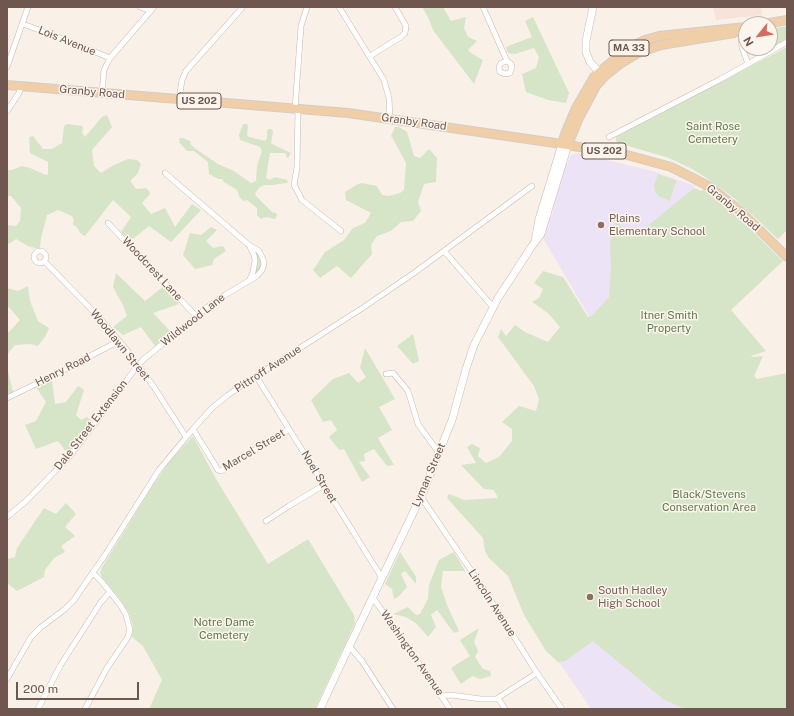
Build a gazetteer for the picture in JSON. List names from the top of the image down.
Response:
{
  "streets": {
    "main road": [
      "MA 33",
      "Granby Road",
      "US 202",
      "Lyman Street"
    ],
    "street": [
      "Lois Avenue",
      "Woodcrest Lane",
      "Wildwood Lane",
      "Woodlawn Street",
      "Pittroff Avenue",
      "Henry Road",
      "Dale Street Extension",
      "Marcel Street",
      "Noel Street",
      "Lincoln Avenue",
      "Washington Avenue"
    ]
  },
  "crossings": [
    ["MA 33", "Granby Road"],
    ["MA 33", "Lyman Street"],
    ["Granby Road", "Lyman Street"],
    ["Woodcrest Lane", "Wildwood Lane"],
    ["Wildwood Lane", "Woodlawn Street"],
    ["Wildwood Lane", "Dale Street Extension"],
    ["Woodlawn Street", "Pittroff Avenue"],
    ["Woodlawn Street", "Henry Road"],
    ["Woodlawn Street", "Dale Street Extension"],
    ["Pittroff Avenue", "Marcel Street"],
    ["Pittroff Avenue", "Noel Street"],
    ["Marcel Street", "Noel Street"],
    ["Lyman Street", "Noel Street"],
    ["Lyman Street", "Lincoln Avenue"],
    ["Lyman Street", "Washington Avenue"]
  ],
  "parks": [
    "Saint Rose Cemetery",
    "Itner Smith Property",
    "Black/Stevens Conservation Area",
    "Notre Dame Cemetery"
  ],
  "places": ["Plains Elementary School", "South Hadley High School"],
  "scale_bar": "200 m",
  "north": "bottom left"
}
